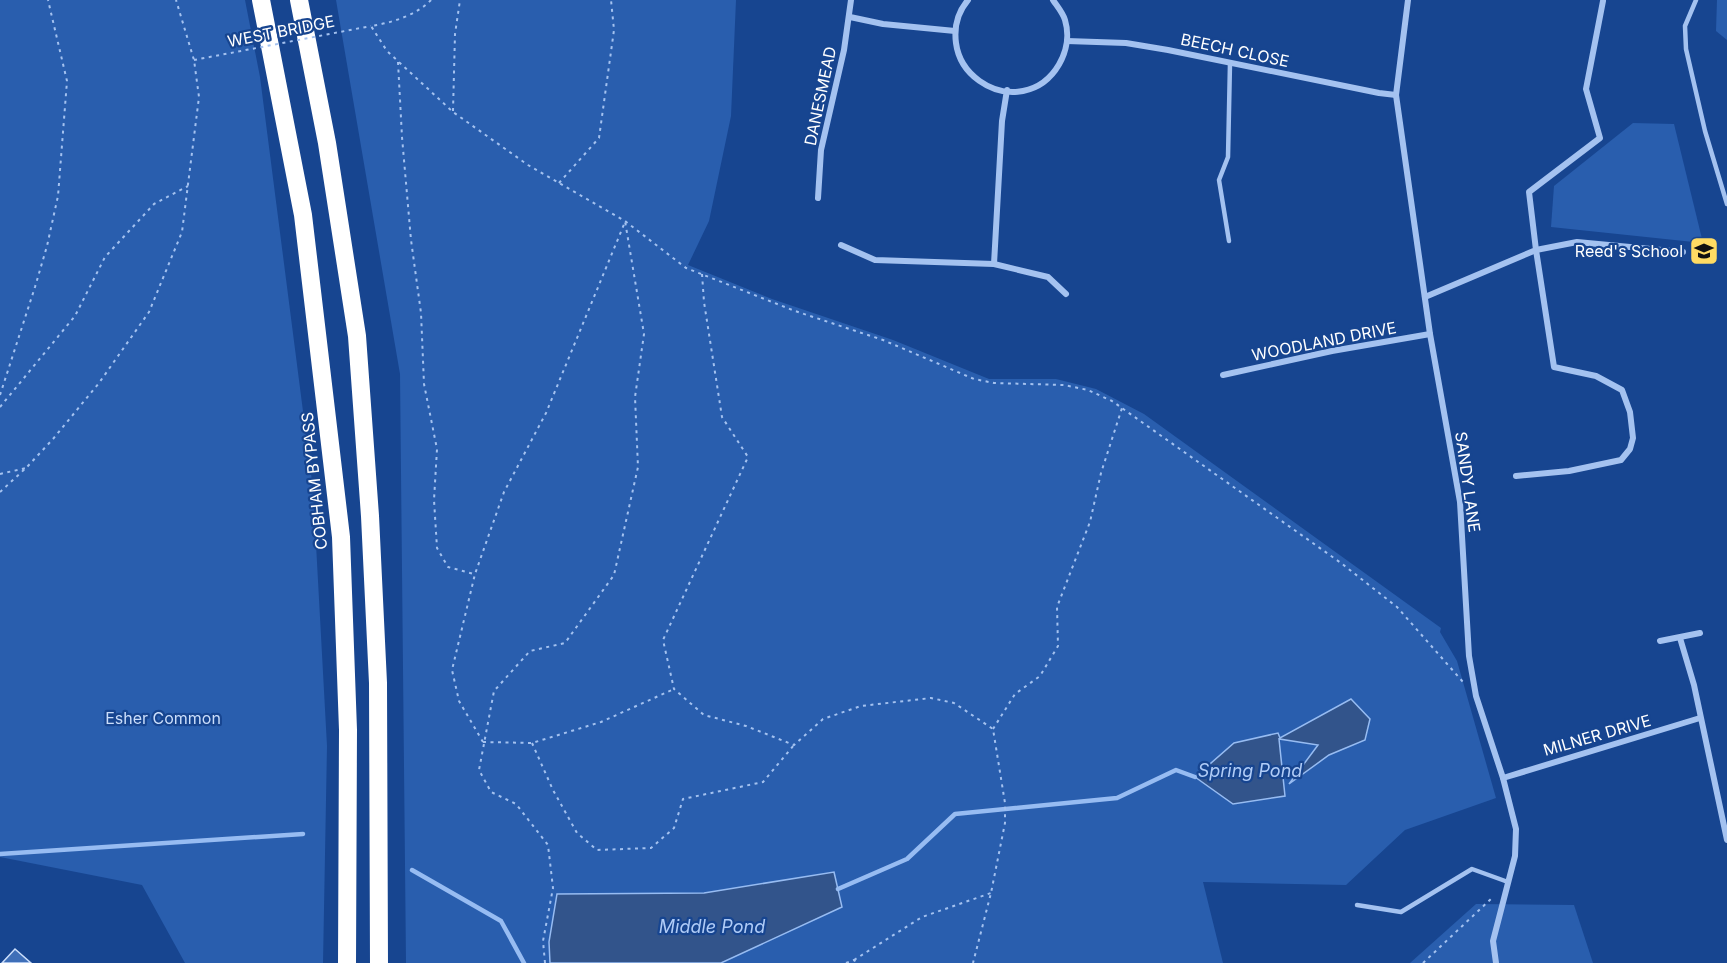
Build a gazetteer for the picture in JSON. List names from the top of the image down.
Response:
{
  "streets": {
    "highway": ["COBHAM BYPASS"],
    "street": [
      "BEECH CLOSE",
      "DANESMEAD",
      "WOODLAND DRIVE",
      "SANDY LANE",
      "MILNER DRIVE"
    ],
    "path": ["WEST BRIDGE"]
  },
  "crossings": [
    ["BEECH CLOSE", "SANDY LANE"],
    ["WOODLAND DRIVE", "SANDY LANE"],
    ["SANDY LANE", "MILNER DRIVE"]
  ],
  "water": ["Spring Pond", "Middle Pond"],
  "parks": ["Esher Common"],
  "places": {
    "school or university": ["Reed's School"]
  }
}
